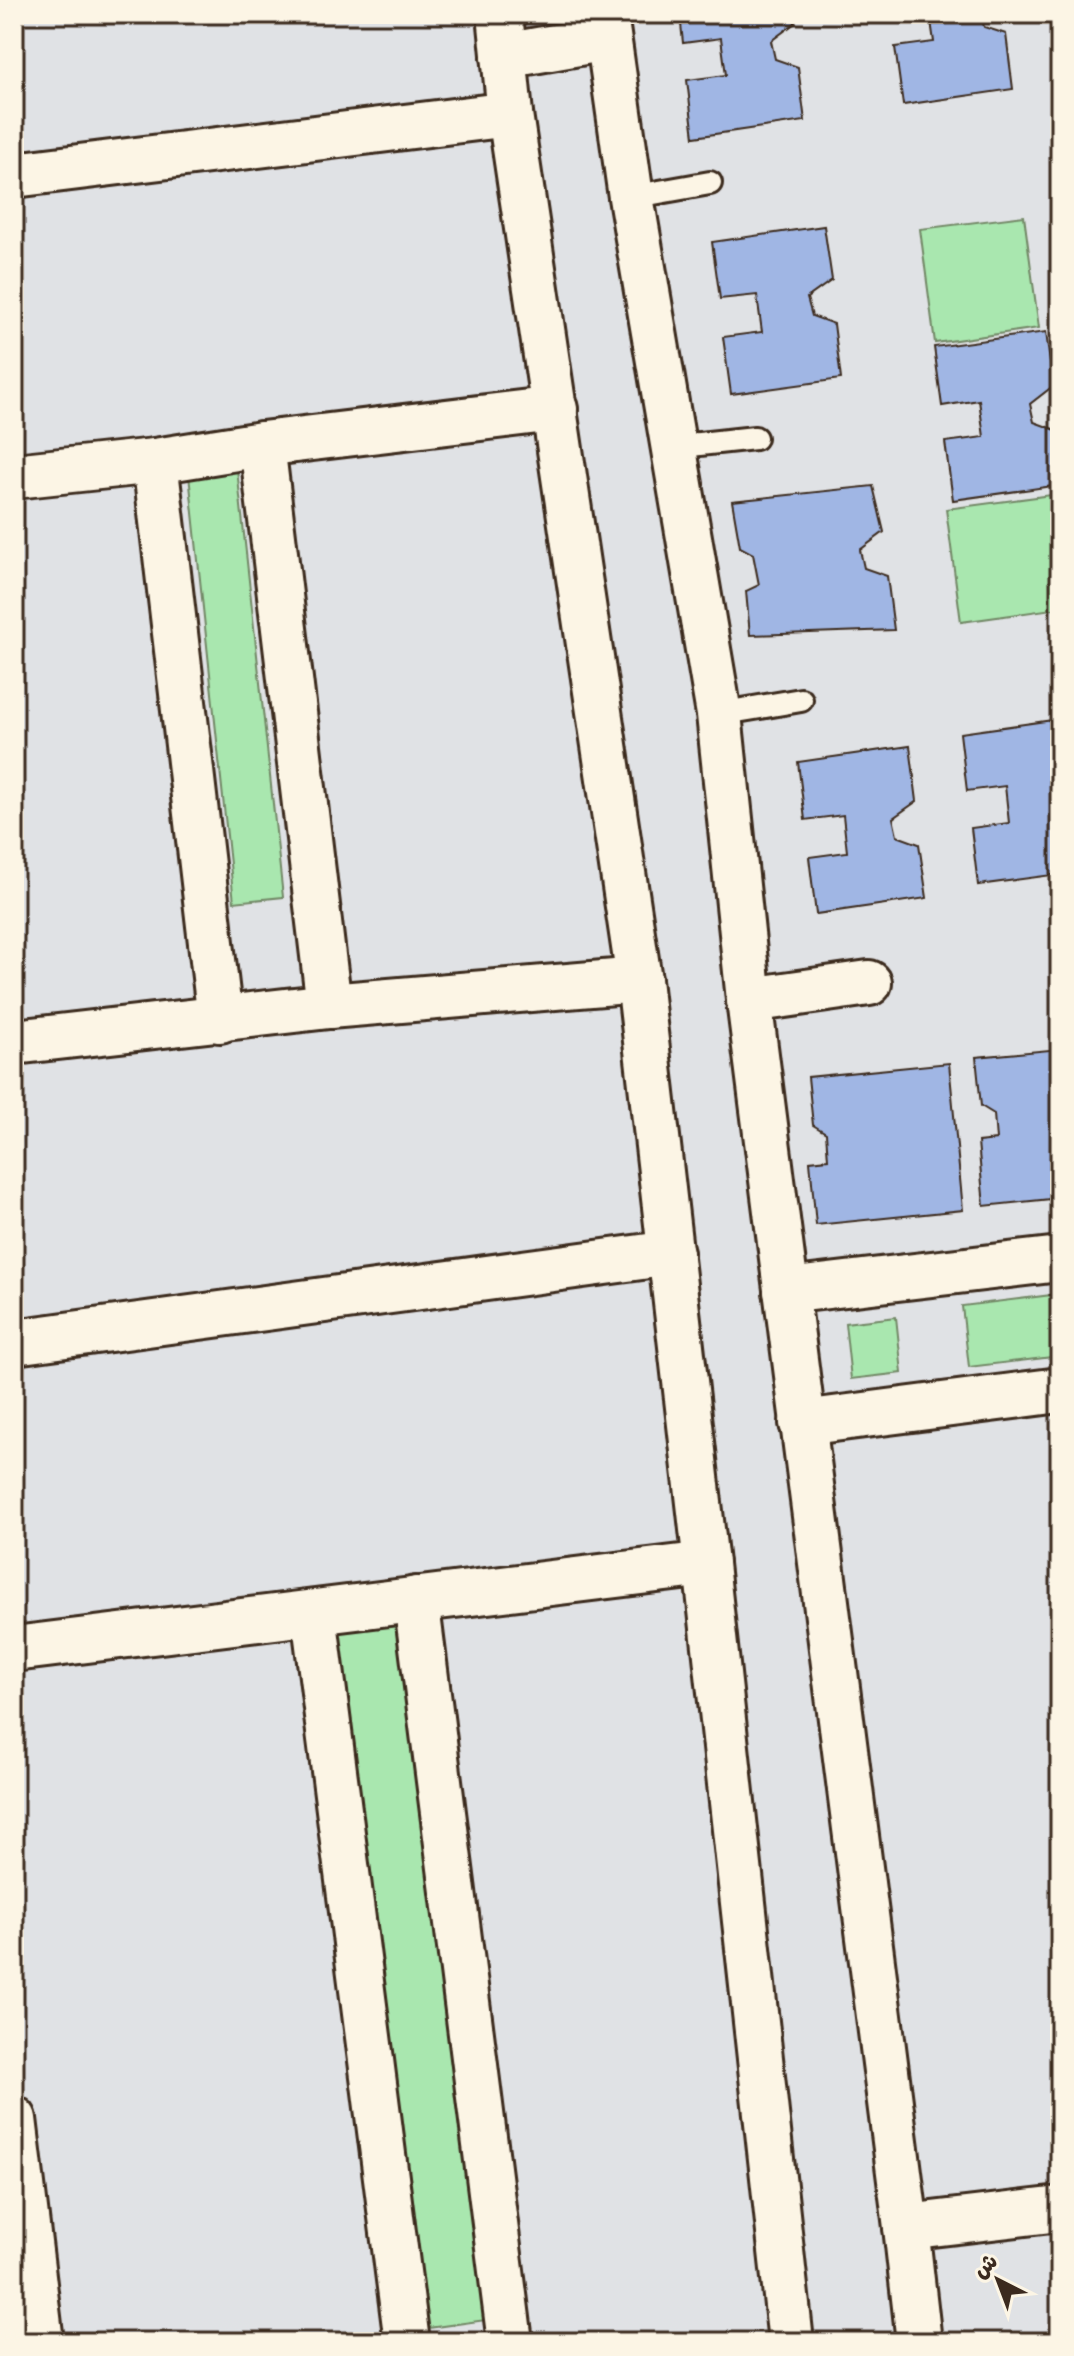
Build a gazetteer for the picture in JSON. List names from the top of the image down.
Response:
{
  "north": "top left"
}
